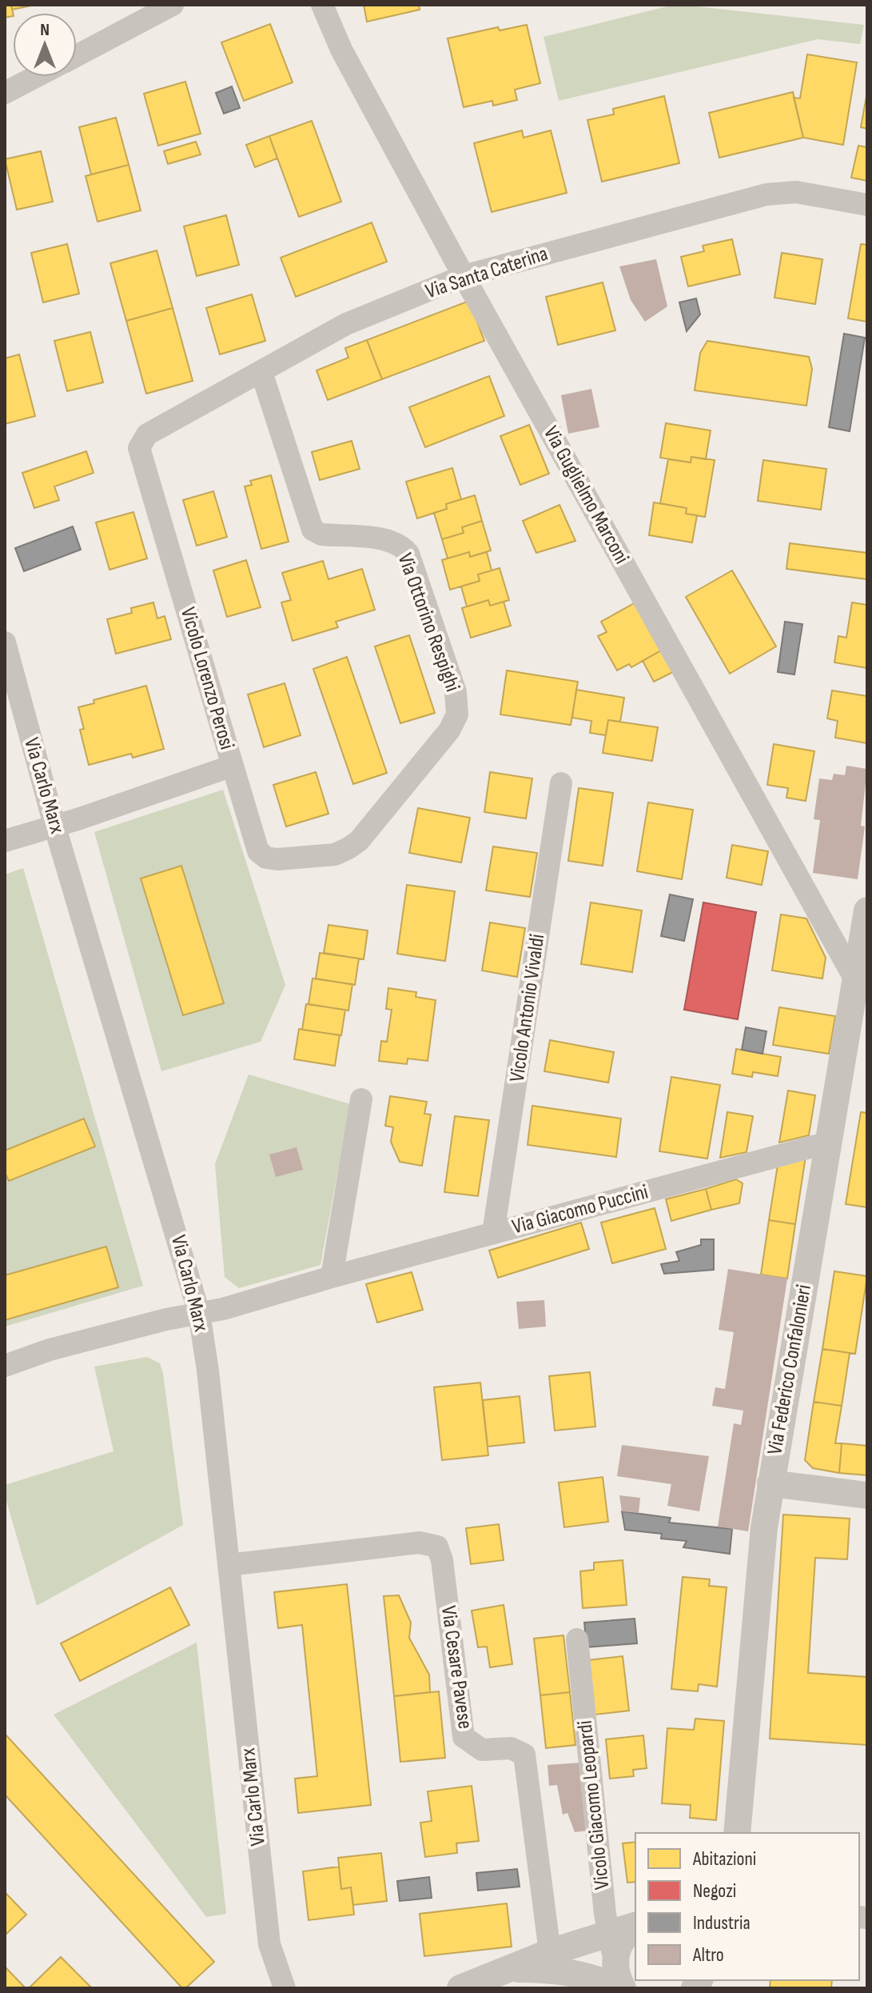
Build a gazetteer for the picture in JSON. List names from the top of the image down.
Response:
{
  "streets": {
    "street": [
      "Via Santa Caterina",
      "Via Guglielmo Marconi",
      "Via Ottorino Respighi",
      "Vicolo Lorenzo Perosi",
      "Via Carlo Marx",
      "Vicolo Antonio Vivaldi",
      "Via Giacomo Puccini",
      "Via Federico Confalonieri",
      "Via Cesare Pavese",
      "Vicolo Giacomo Leopardi"
    ]
  },
  "crossings": [
    ["Via Santa Caterina", "Via Guglielmo Marconi"],
    ["Via Santa Caterina", "Via Ottorino Respighi"],
    ["Via Santa Caterina", "Vicolo Lorenzo Perosi"],
    ["Via Guglielmo Marconi", "Via Federico Confalonieri"],
    ["Via Ottorino Respighi", "Vicolo Lorenzo Perosi"],
    ["Vicolo Lorenzo Perosi", "Via Carlo Marx"],
    ["Via Carlo Marx", "Via Giacomo Puccini"],
    ["Via Carlo Marx", "Via Cesare Pavese"],
    ["Vicolo Antonio Vivaldi", "Via Giacomo Puccini"],
    ["Via Giacomo Puccini", "Via Federico Confalonieri"]
  ],
  "legend": [
    "Abitazioni",
    "Negozi",
    "Industria",
    "Altro"
  ],
  "north": "top"
}
